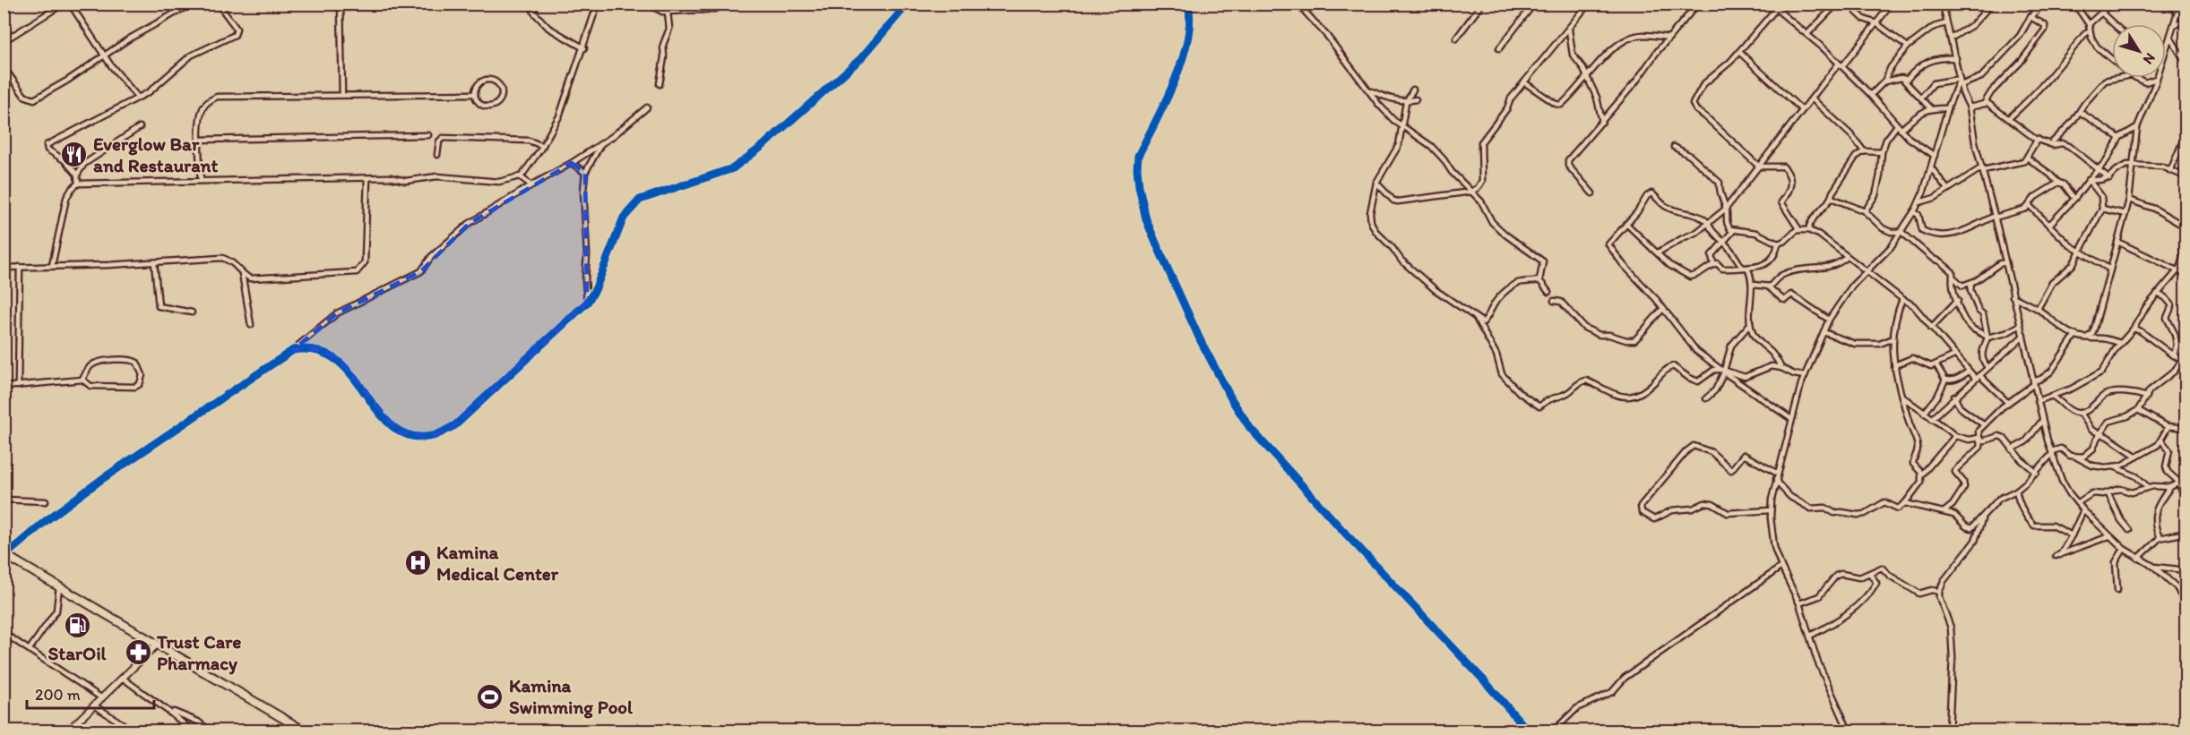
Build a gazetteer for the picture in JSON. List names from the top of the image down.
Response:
{
  "places": {
    "restaurant": ["Everglow Bar and Restaurant"],
    "hospital": ["Kamina Medical Center"],
    "fuel station": ["StarOil"],
    "pharmacy": ["Trust Care Pharmacy"],
    "sports": ["Kamina Swimming Pool"]
  },
  "scale_bar": "200 m",
  "north": "bottom right"
}
